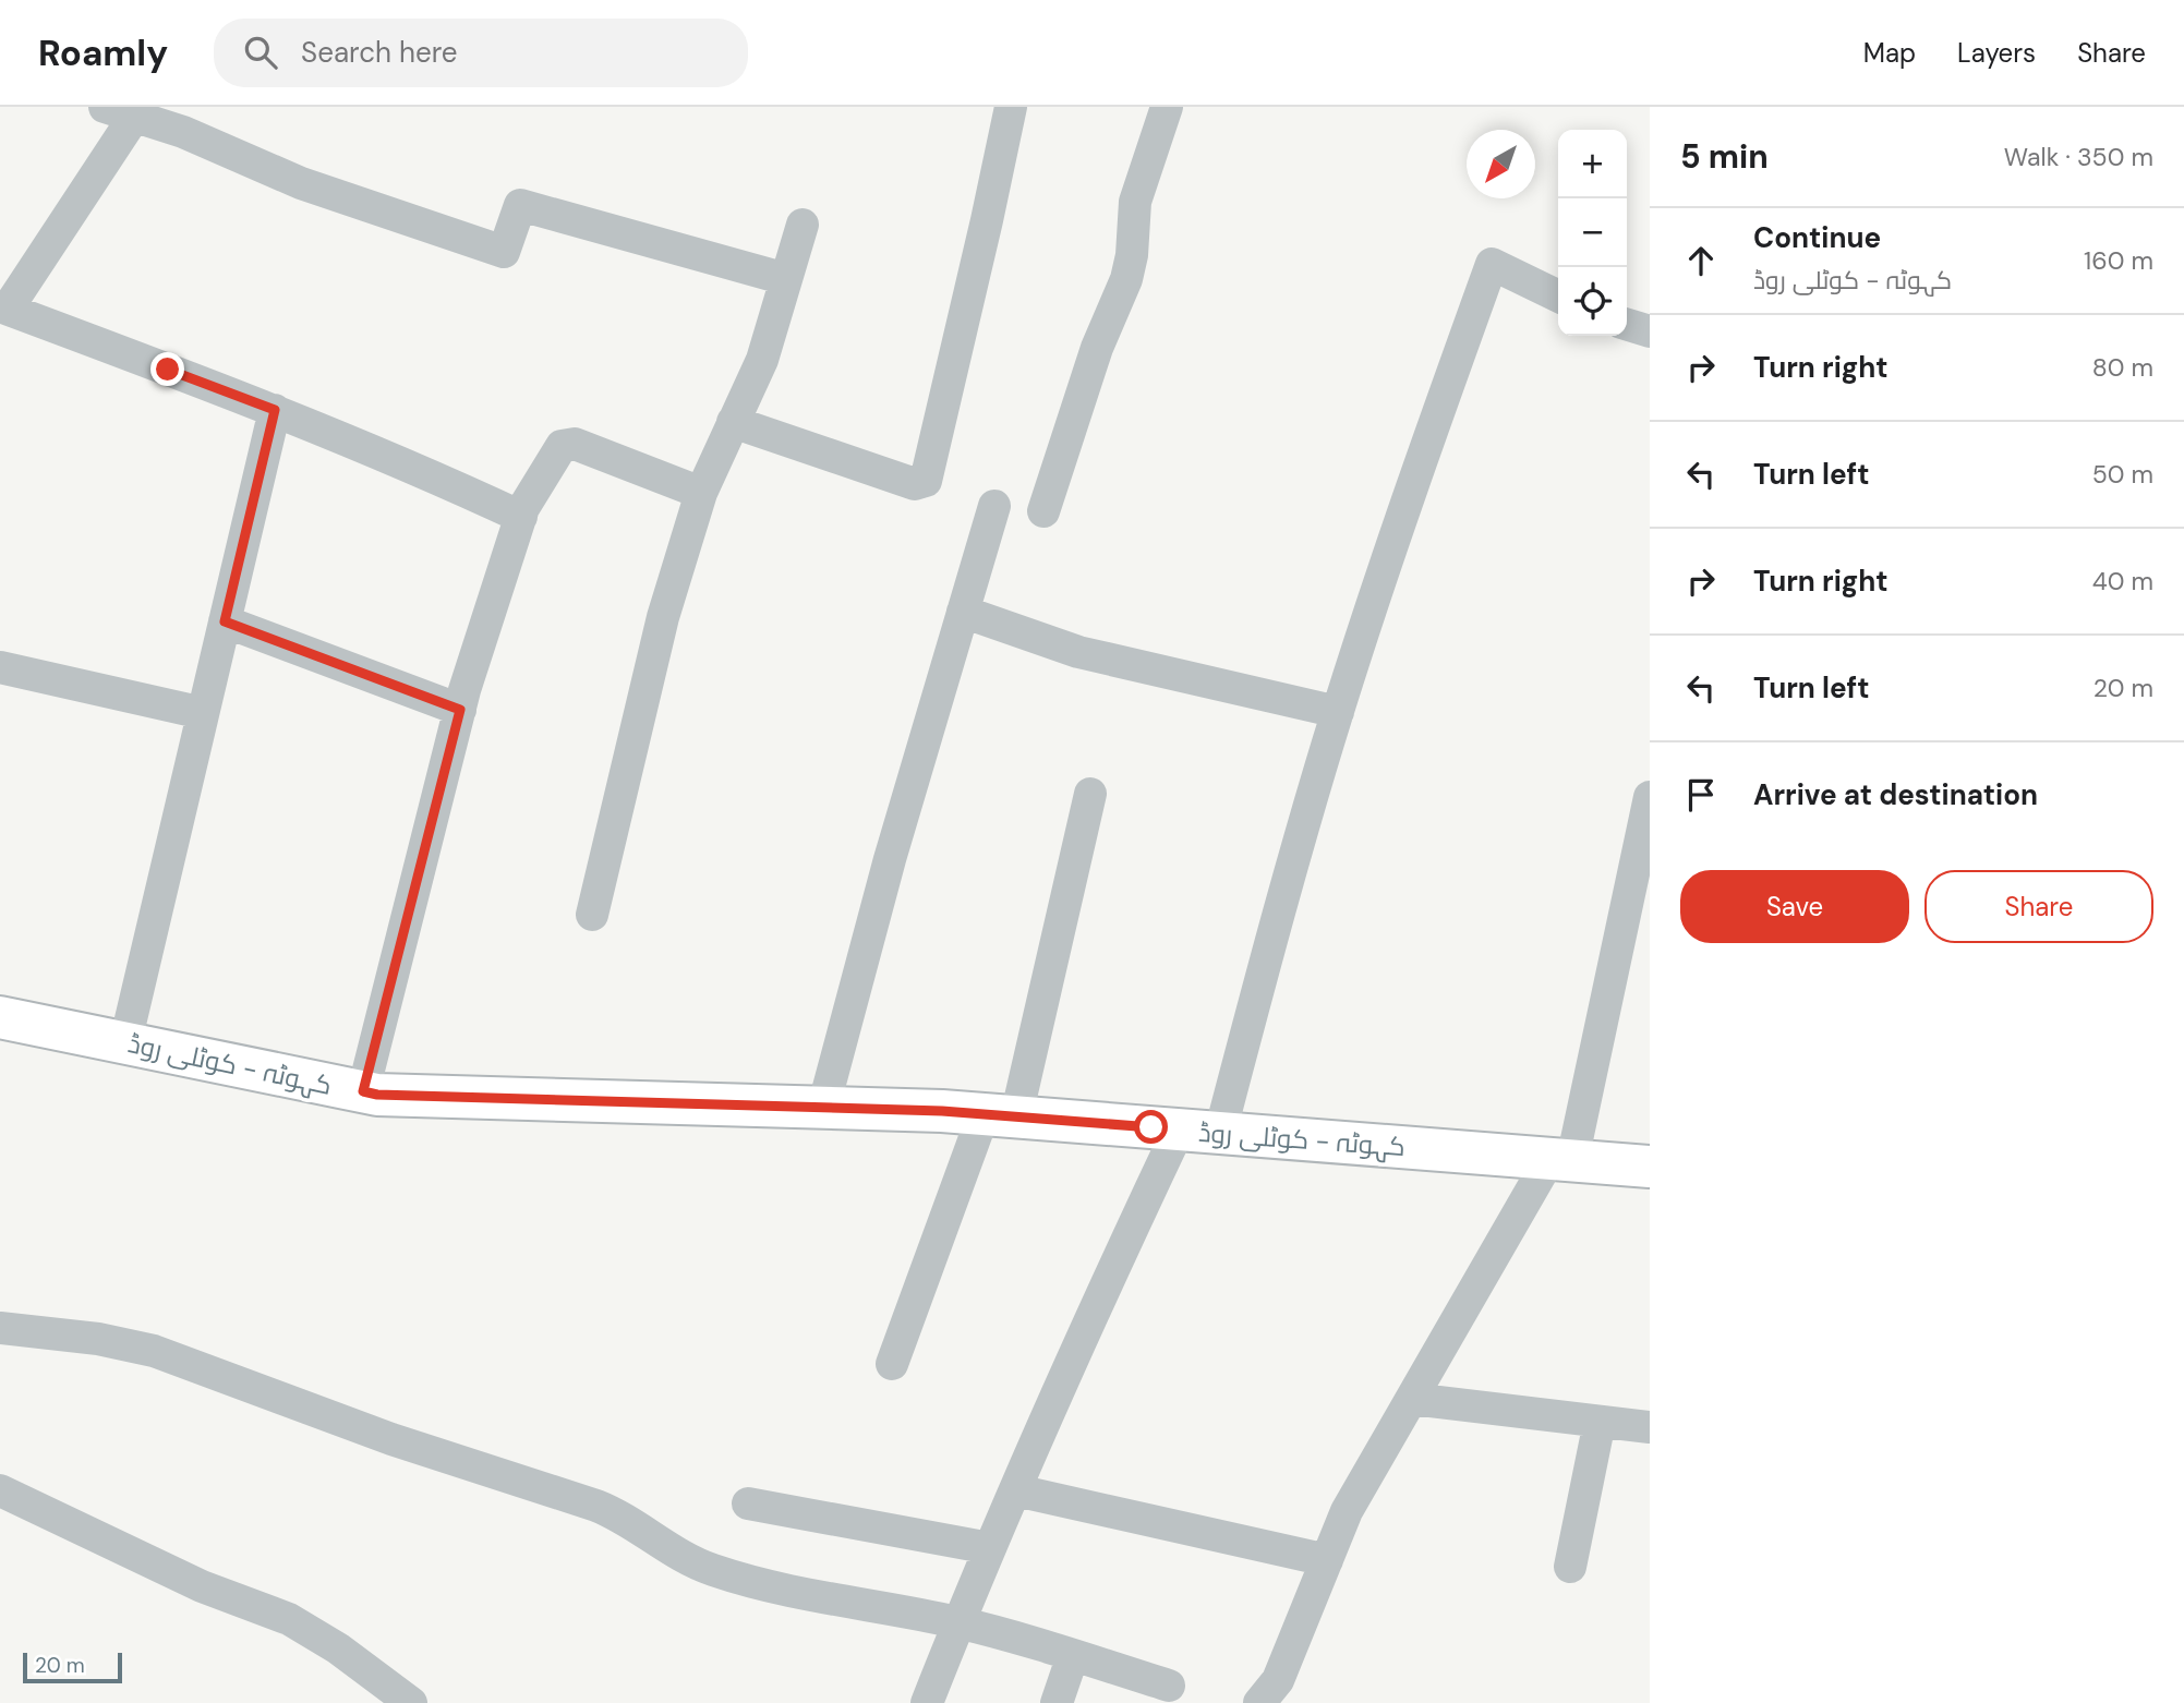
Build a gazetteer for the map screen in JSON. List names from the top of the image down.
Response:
{
  "streets": {
    "main road": ["کہوٹہ - کوٹلی روڈ"]
  },
  "scale_bar": "20 m",
  "north": "bottom left",
  "page": {
    "header": "Roamly",
    "search": "Search here",
    "nav": ["Map", "Layers", "Share"],
    "heading": ["5 min", "Walk · 350 m"],
    "map_buttons": ["+", "−"],
    "list": [
      ["Continue", "کہوٹہ - کوٹلی روڈ", "160 m"],
      ["Turn right", "80 m"],
      ["Turn left", "50 m"],
      ["Turn right", "40 m"],
      ["Turn left", "20 m"],
      "Arrive at destination"
    ],
    "buttons": ["Save", "Share"],
    "scale": "20 m"
  }
}
